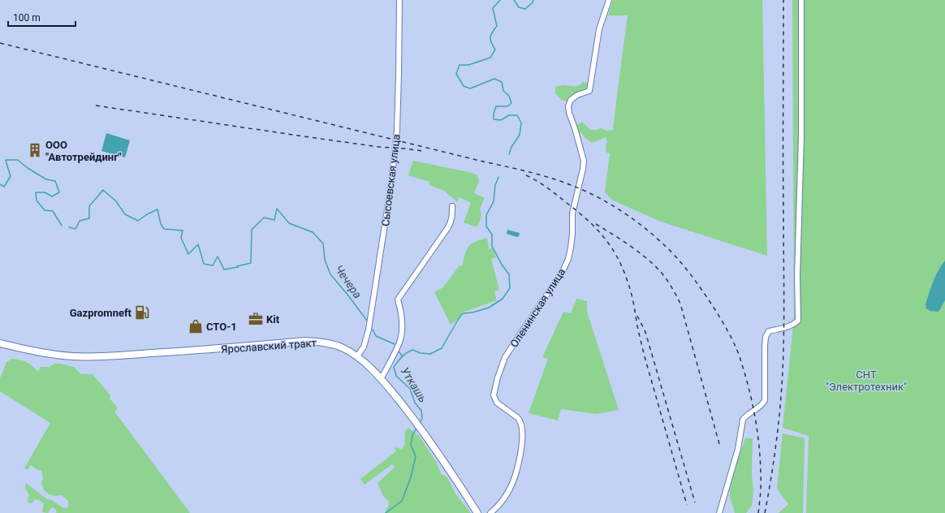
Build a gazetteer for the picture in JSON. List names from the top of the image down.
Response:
{
  "streets": {
    "street": ["Сысоевская улица", "Оленинская улица", "Ярославский тракт"]
  },
  "crossings": [
    ["Сысоевская улица", "Ярославский тракт"]
  ],
  "water": ["Чечера", "Уткашь"],
  "parks": ["СНТ \"Электротехник\""],
  "places": {
    "building": ["ООО \"Автотрейдинг\""],
    "fuel station": ["Gazpromneft"],
    "office": ["Kit"],
    "shop": ["СТО-1"]
  },
  "scale_bar": "100 m"
}
